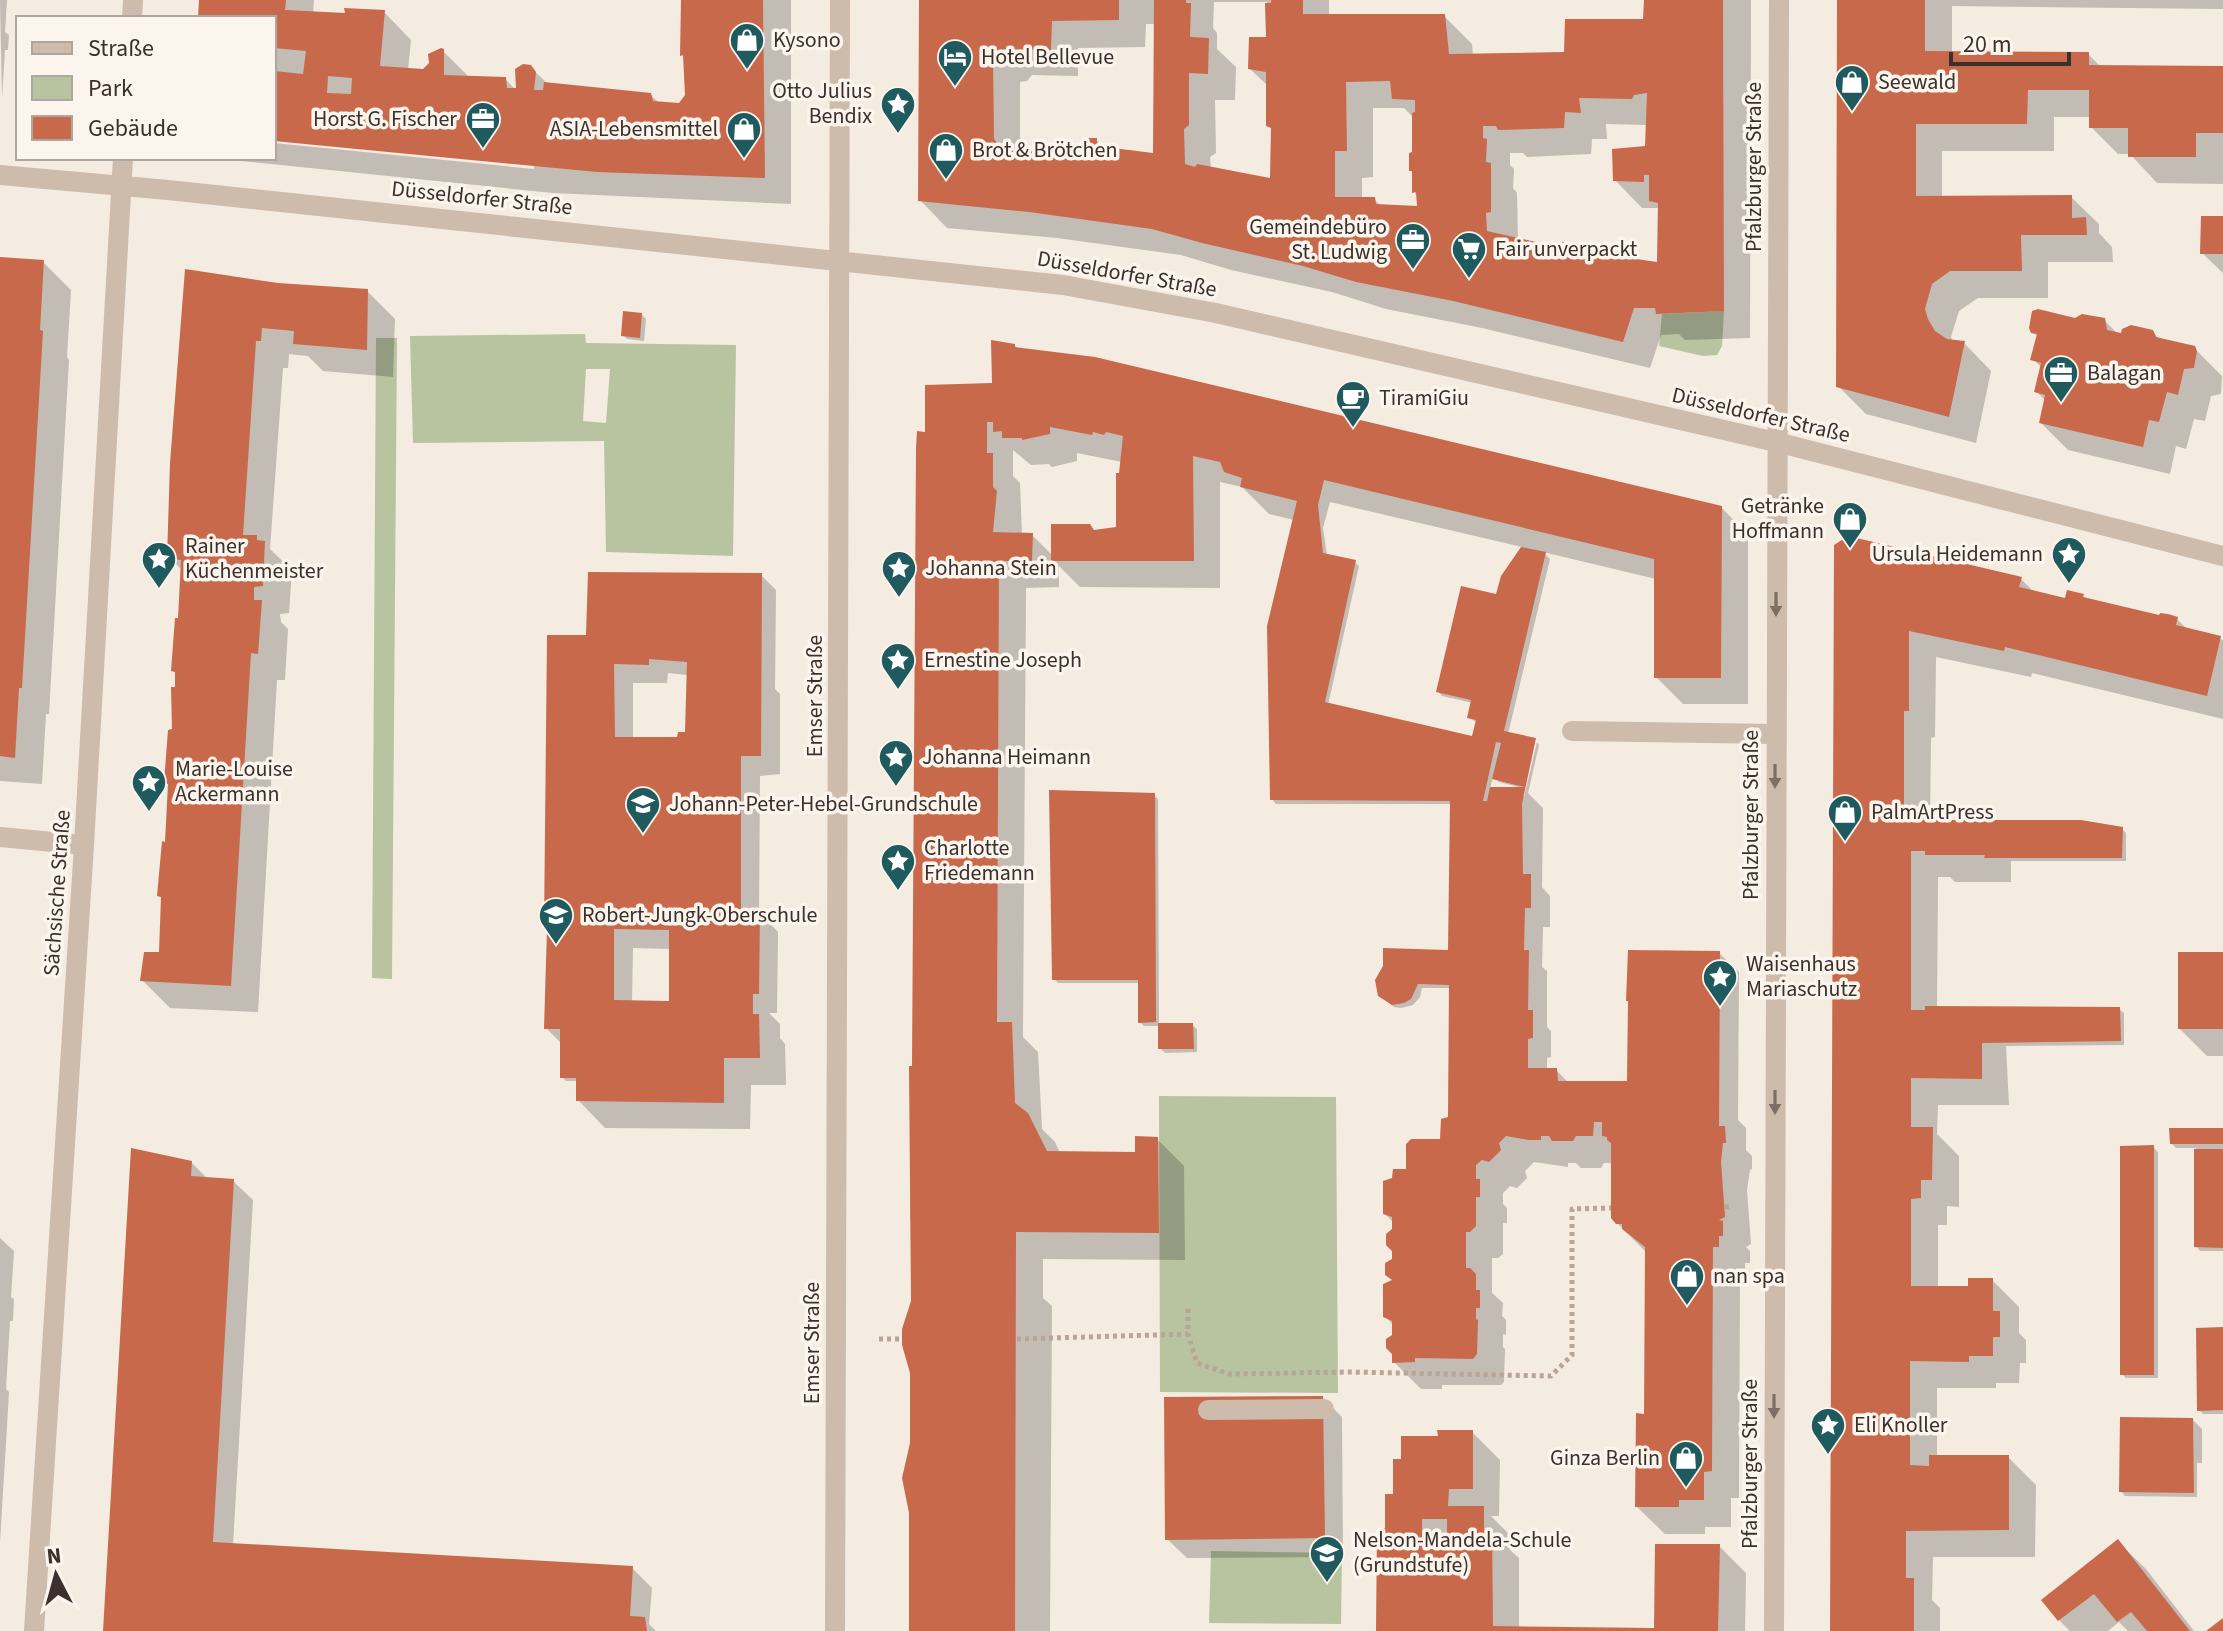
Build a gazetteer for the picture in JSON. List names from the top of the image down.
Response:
{
  "streets": {
    "street": [
      "Pfalzburger Straße",
      "Düsseldorfer Straße",
      "Emser Straße",
      "Sächsische Straße"
    ]
  },
  "crossings": [
    ["Pfalzburger Straße", "Düsseldorfer Straße"],
    ["Düsseldorfer Straße", "Emser Straße"],
    ["Düsseldorfer Straße", "Sächsische Straße"]
  ],
  "one_way": ["Pfalzburger Straße"],
  "places": {
    "shop": [
      "Kysono",
      "Seewald",
      "ASIA-Lebensmittel",
      "Brot & Brötchen",
      "Getränke Hoffmann",
      "PalmArtPress",
      "nan spa",
      "Ginza Berlin"
    ],
    "hotel": ["Hotel Bellevue"],
    "place": [
      "Otto Julius Bendix",
      "Ursula Heidemann",
      "Rainer Küchenmeister",
      "Johanna Stein",
      "Ernestine Joseph",
      "Johanna Heimann",
      "Marie-Louise Ackermann",
      "Charlotte Friedemann",
      "Waisenhaus Mariaschutz",
      "Eli Knoller"
    ],
    "office": ["Horst G. Fischer", "Gemeindebüro St. Ludwig", "Balagan"],
    "supermarket": ["Fair unverpackt"],
    "cafe": ["TiramiGiu"],
    "school or university": ["Johann-Peter-Hebel-Grundschule", "Robert-Jungk-Oberschule", "Nelson-Mandela-Schule (Grundstufe)"]
  },
  "legend": ["Straße", "Park", "Gebäude"],
  "scale_bar": "20 m",
  "north": "top"
}
